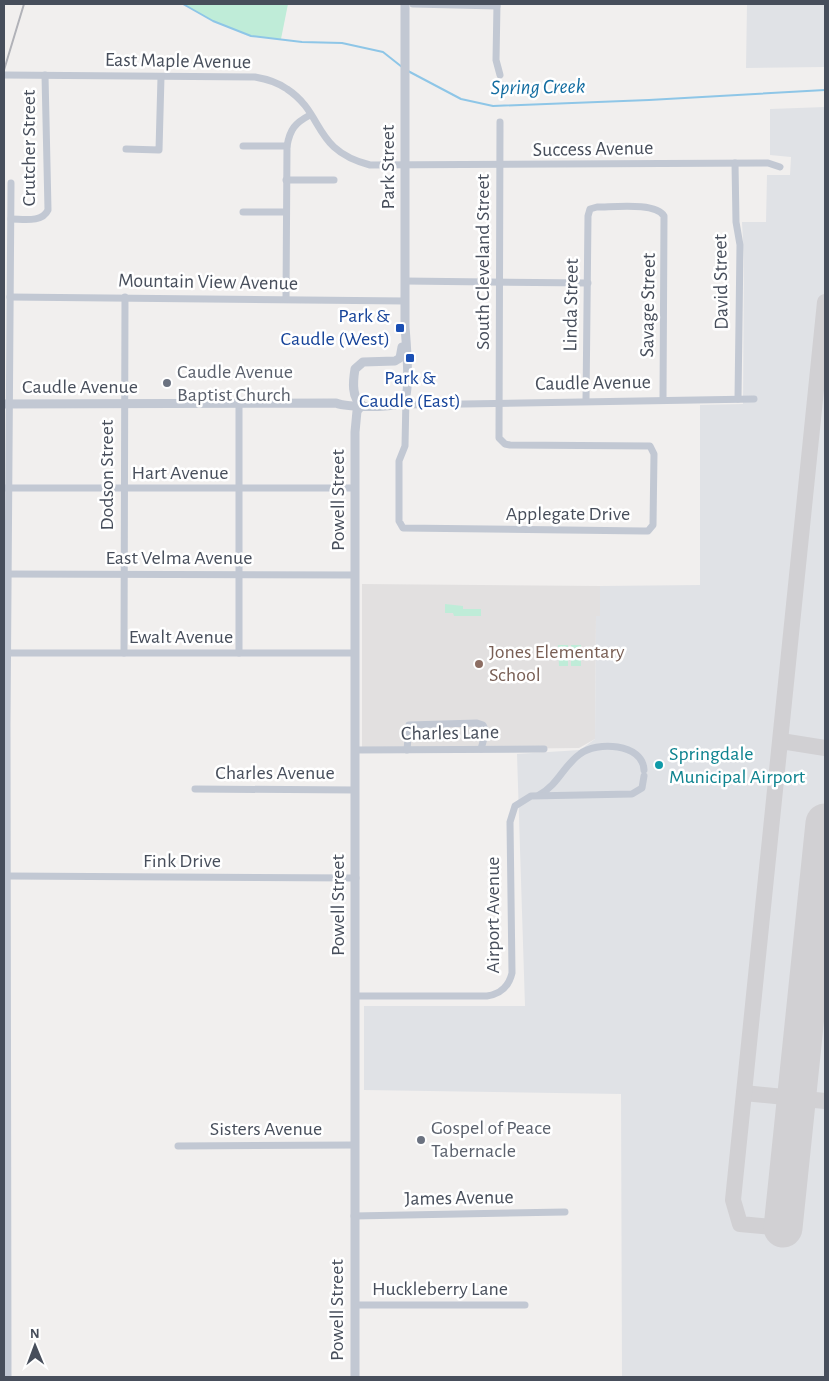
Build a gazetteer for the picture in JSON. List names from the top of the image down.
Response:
{
  "streets": {
    "street": [
      "East Maple Avenue",
      "Crutcher Street",
      "Success Avenue",
      "Park Street",
      "South Cleveland Street",
      "Mountain View Avenue",
      "David Street",
      "Linda Street",
      "Savage Street",
      "Caudle Avenue",
      "Hart Avenue",
      "Dodson Street",
      "Powell Street",
      "Applegate Drive",
      "East Velma Avenue",
      "Ewalt Avenue",
      "Charles Lane",
      "Charles Avenue",
      "Fink Drive",
      "Airport Avenue",
      "Sisters Avenue",
      "James Avenue",
      "Huckleberry Lane"
    ]
  },
  "crossings": [
    ["East Maple Avenue", "Crutcher Street"],
    ["East Maple Avenue", "Success Avenue"],
    ["East Maple Avenue", "Park Street"],
    ["Crutcher Street", "Mountain View Avenue"],
    ["Crutcher Street", "Caudle Avenue"],
    ["Crutcher Street", "Hart Avenue"],
    ["Crutcher Street", "East Velma Avenue"],
    ["Crutcher Street", "Ewalt Avenue"],
    ["Crutcher Street", "Fink Drive"],
    ["Success Avenue", "Park Street"],
    ["Success Avenue", "South Cleveland Street"],
    ["Success Avenue", "David Street"],
    ["Park Street", "Mountain View Avenue"],
    ["Park Street", "Caudle Avenue"],
    ["Park Street", "Applegate Drive"],
    ["South Cleveland Street", "Caudle Avenue"],
    ["South Cleveland Street", "Applegate Drive"],
    ["Mountain View Avenue", "Dodson Street"],
    ["David Street", "Caudle Avenue"],
    ["Linda Street", "Savage Street"],
    ["Linda Street", "Caudle Avenue"],
    ["Savage Street", "Caudle Avenue"],
    ["Caudle Avenue", "Dodson Street"],
    ["Caudle Avenue", "Powell Street"],
    ["Caudle Avenue", "Applegate Drive"],
    ["Hart Avenue", "Dodson Street"],
    ["Hart Avenue", "Powell Street"],
    ["Dodson Street", "East Velma Avenue"],
    ["Dodson Street", "Ewalt Avenue"],
    ["Powell Street", "East Velma Avenue"],
    ["Powell Street", "Ewalt Avenue"],
    ["Powell Street", "Charles Lane"],
    ["Powell Street", "Charles Avenue"],
    ["Powell Street", "Fink Drive"],
    ["Powell Street", "Airport Avenue"],
    ["Powell Street", "Sisters Avenue"],
    ["Powell Street", "James Avenue"],
    ["Powell Street", "Huckleberry Lane"]
  ],
  "water": ["Spring Creek"],
  "places": {
    "transit": ["Park & Caudle (West)", "Park & Caudle (East)"],
    "other": [
      "Caudle Avenue Baptist Church",
      "Jones Elementary School",
      "Springdale Municipal Airport",
      "Gospel of Peace Tabernacle"
    ]
  },
  "north": "top"
}
